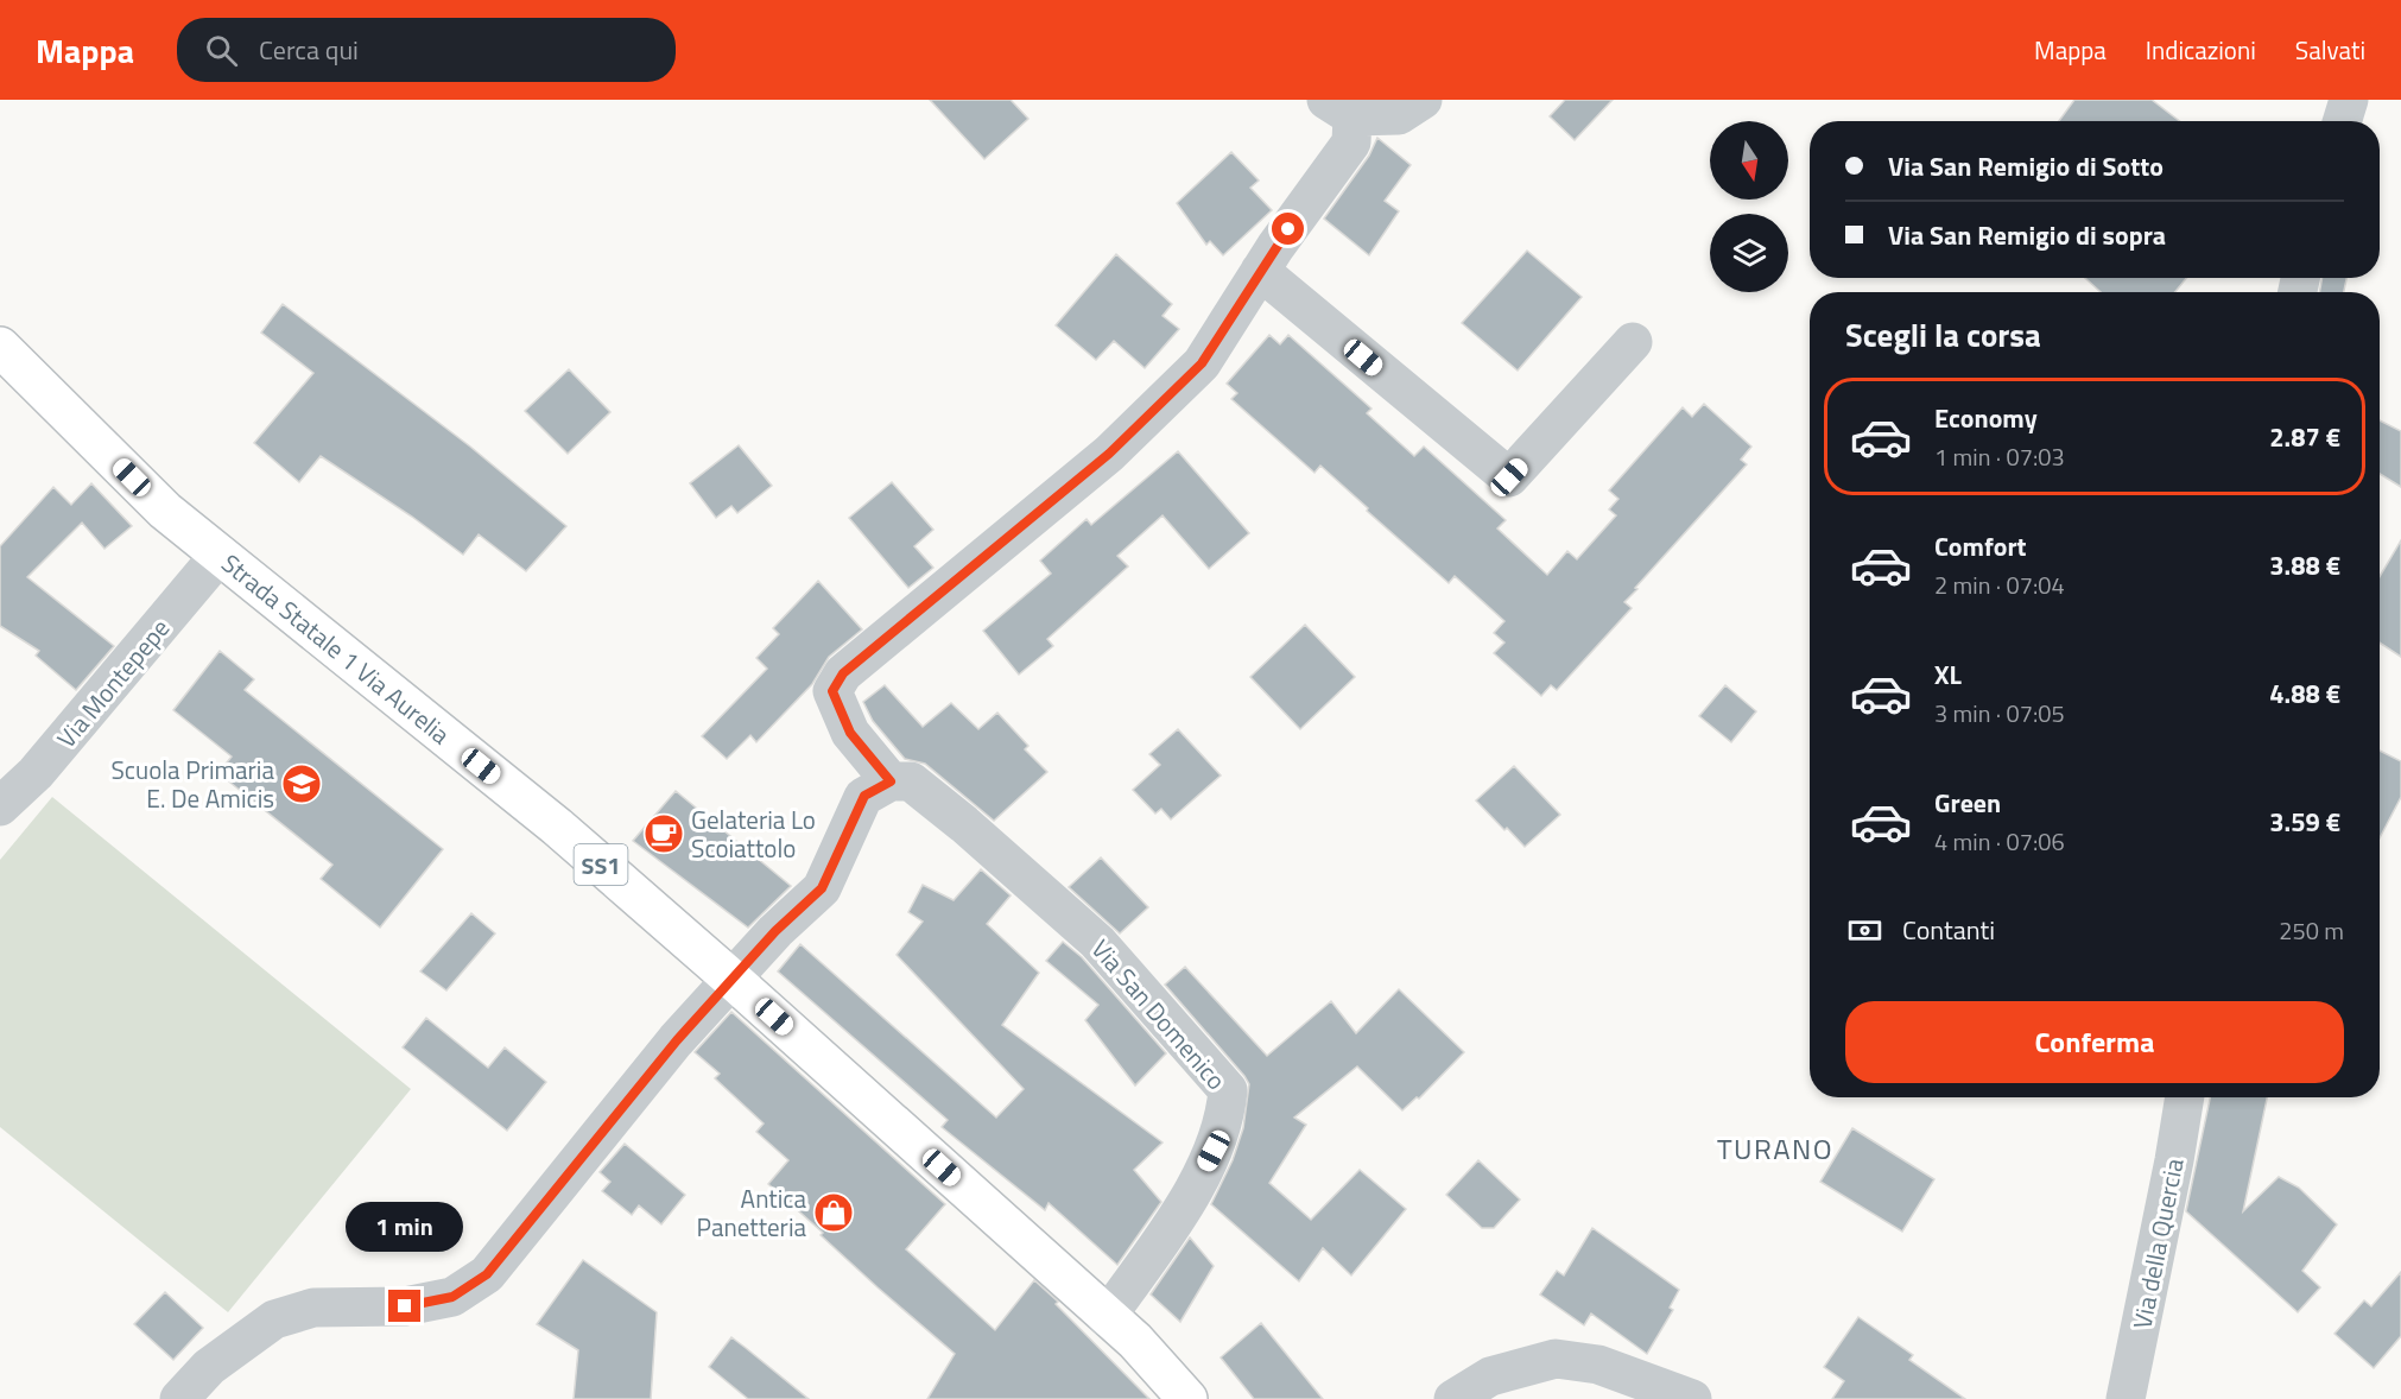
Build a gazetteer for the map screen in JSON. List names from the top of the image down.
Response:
{
  "streets": {
    "main road": ["Strada Statale 1 Via Aurelia", "SS1"],
    "street": ["Via Montepepe", "Via San Domenico", "Via della Quercia"]
  },
  "crossings": [
    ["Strada Statale 1 Via Aurelia", "Via Montepepe"],
    ["Strada Statale 1 Via Aurelia", "Via San Domenico"]
  ],
  "districts": ["TURANO"],
  "places": {
    "school or university": ["Scuola Primaria E. De Amicis"],
    "cafe": ["Gelateria Lo Scoiattolo"],
    "shop": ["Antica Panetteria"]
  },
  "north": "bottom",
  "page": {
    "header": "Mappa",
    "search": "Cerca qui",
    "nav": ["Mappa", "Indicazioni", "Salvati"],
    "banner": ["Via San Remigio di Sotto", "Via San Remigio di sopra"],
    "heading": "Scegli la corsa",
    "list": [
      {
        "name": "Economy",
        "note": "1 min · 07:03",
        "value": "2.87 €"
      },
      {
        "name": "Comfort",
        "note": "2 min · 07:04",
        "value": "3.88 €"
      },
      {
        "name": "XL",
        "note": "3 min · 07:05",
        "value": "4.88 €"
      },
      {
        "name": "Green",
        "note": "4 min · 07:06",
        "value": "3.59 €"
      }
    ],
    "pay": ["Contanti", "250 m"],
    "buttons": "Conferma",
    "bubble": "1 min"
  }
}
